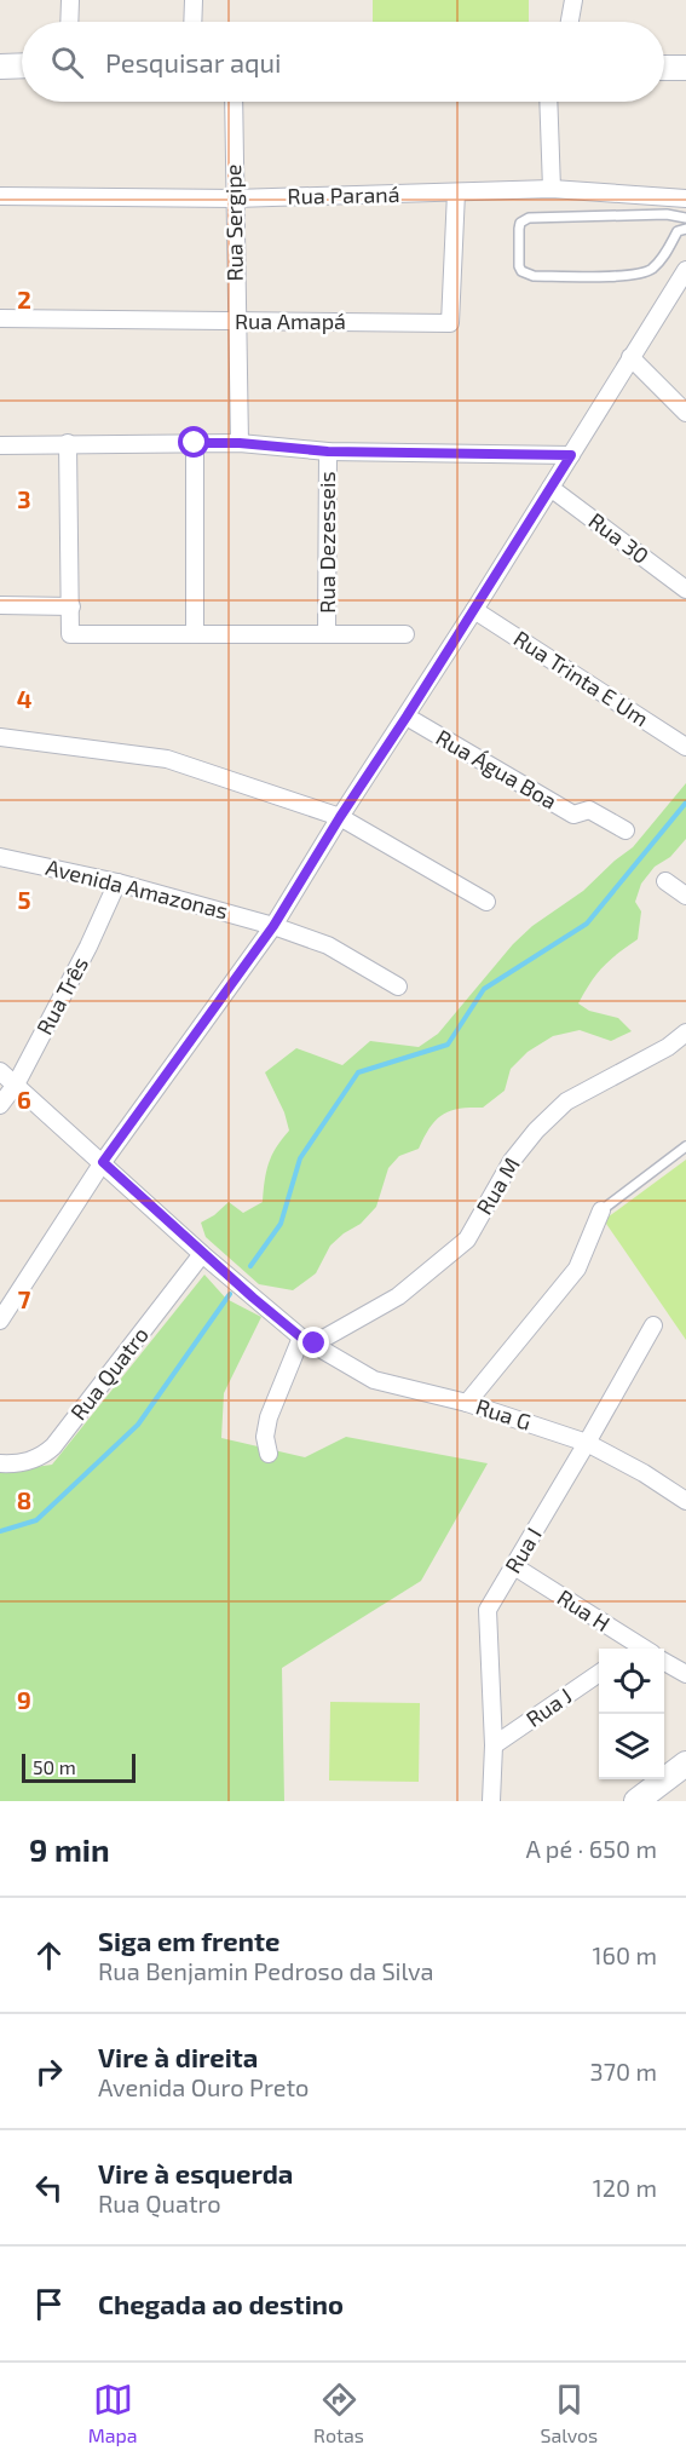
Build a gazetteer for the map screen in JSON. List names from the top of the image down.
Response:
{
  "streets": {
    "street": [
      "Rua Paraná",
      "Rua Sergipe",
      "Rua Amapá",
      "Rua 30",
      "Rua Dezesseis",
      "Rua Trinta E Um",
      "Rua Água Boa",
      "Avenida Amazonas",
      "Rua Três",
      "Rua M",
      "Rua Quatro",
      "Rua G",
      "Rua I",
      "Rua H",
      "Rua J"
    ]
  },
  "crossings": [
    ["Rua Paraná", "Rua Sergipe"],
    ["Rua Paraná", "Rua Amapá"],
    ["Rua Sergipe", "Rua Amapá"],
    ["Avenida Amazonas", "Rua Três"],
    ["Rua M", "Rua G"],
    ["Rua G", "Rua I"],
    ["Rua I", "Rua H"],
    ["Rua I", "Rua J"]
  ],
  "scale_bar": "50 m",
  "page": {
    "search": "Pesquisar aqui",
    "scale": "50 m",
    "heading": ["9 min", "A pé · 650 m"],
    "list": [
      ["Siga em frente", "Rua Benjamin Pedroso da Silva", "160 m"],
      ["Vire à direita", "Avenida Ouro Preto", "370 m"],
      ["Vire à esquerda", "Rua Quatro", "120 m"],
      "Chegada ao destino"
    ],
    "nav": ["Mapa", "Rotas", "Salvos"]
  },
  "grid": {
    "rows": [
      "2",
      "3",
      "4",
      "5",
      "6",
      "7",
      "8",
      "9"
    ]
  }
}
